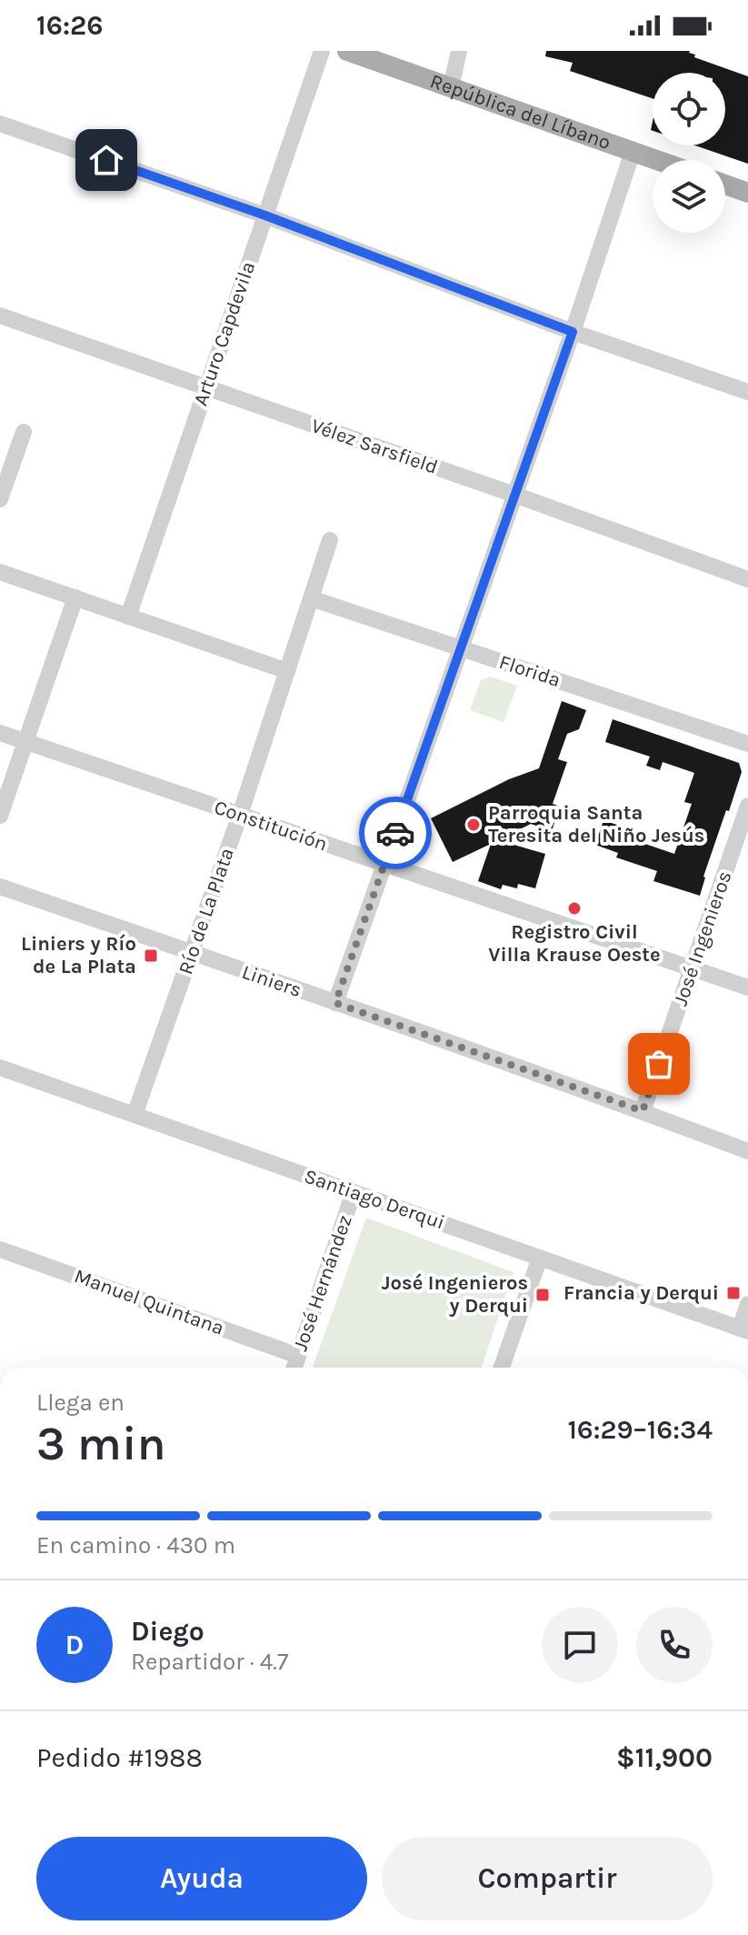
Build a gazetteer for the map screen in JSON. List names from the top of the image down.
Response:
{
  "streets": {
    "main road": ["República del Líbano"],
    "street": [
      "Arturo Capdevila",
      "Vélez Sarsfield",
      "Florida",
      "Constitución",
      "Río de La Plata",
      "José Ingenieros",
      "Liniers",
      "Santiago Derqui",
      "José Hernández",
      "Manuel Quintana"
    ]
  },
  "crossings": [
    ["Arturo Capdevila", "Vélez Sarsfield"],
    ["Florida", "Río de La Plata"],
    ["Constitución", "Río de La Plata"],
    ["Constitución", "José Ingenieros"],
    ["Río de La Plata", "Liniers"],
    ["Río de La Plata", "Santiago Derqui"],
    ["José Ingenieros", "Liniers"],
    ["Santiago Derqui", "José Hernández"],
    ["José Hernández", "Manuel Quintana"]
  ],
  "places": {
    "other": ["Parroquia Santa Teresita del Niño Jesús", "Registro Civil Villa Krause Oeste"],
    "transit": ["Liniers y Río de La Plata", "Francia y Derqui", "José Ingenieros y Derqui"]
  },
  "page": {
    "status": "16:26",
    "heading": ["3 min", "Llega en", "16:29–16:34"],
    "panel": [
      "Diego",
      "Repartidor · 4.7",
      "Pedido #1988",
      "$11,900"
    ],
    "bar": "En camino · 430 m",
    "round": "D",
    "buttons": ["Ayuda", "Compartir"]
  }
}
